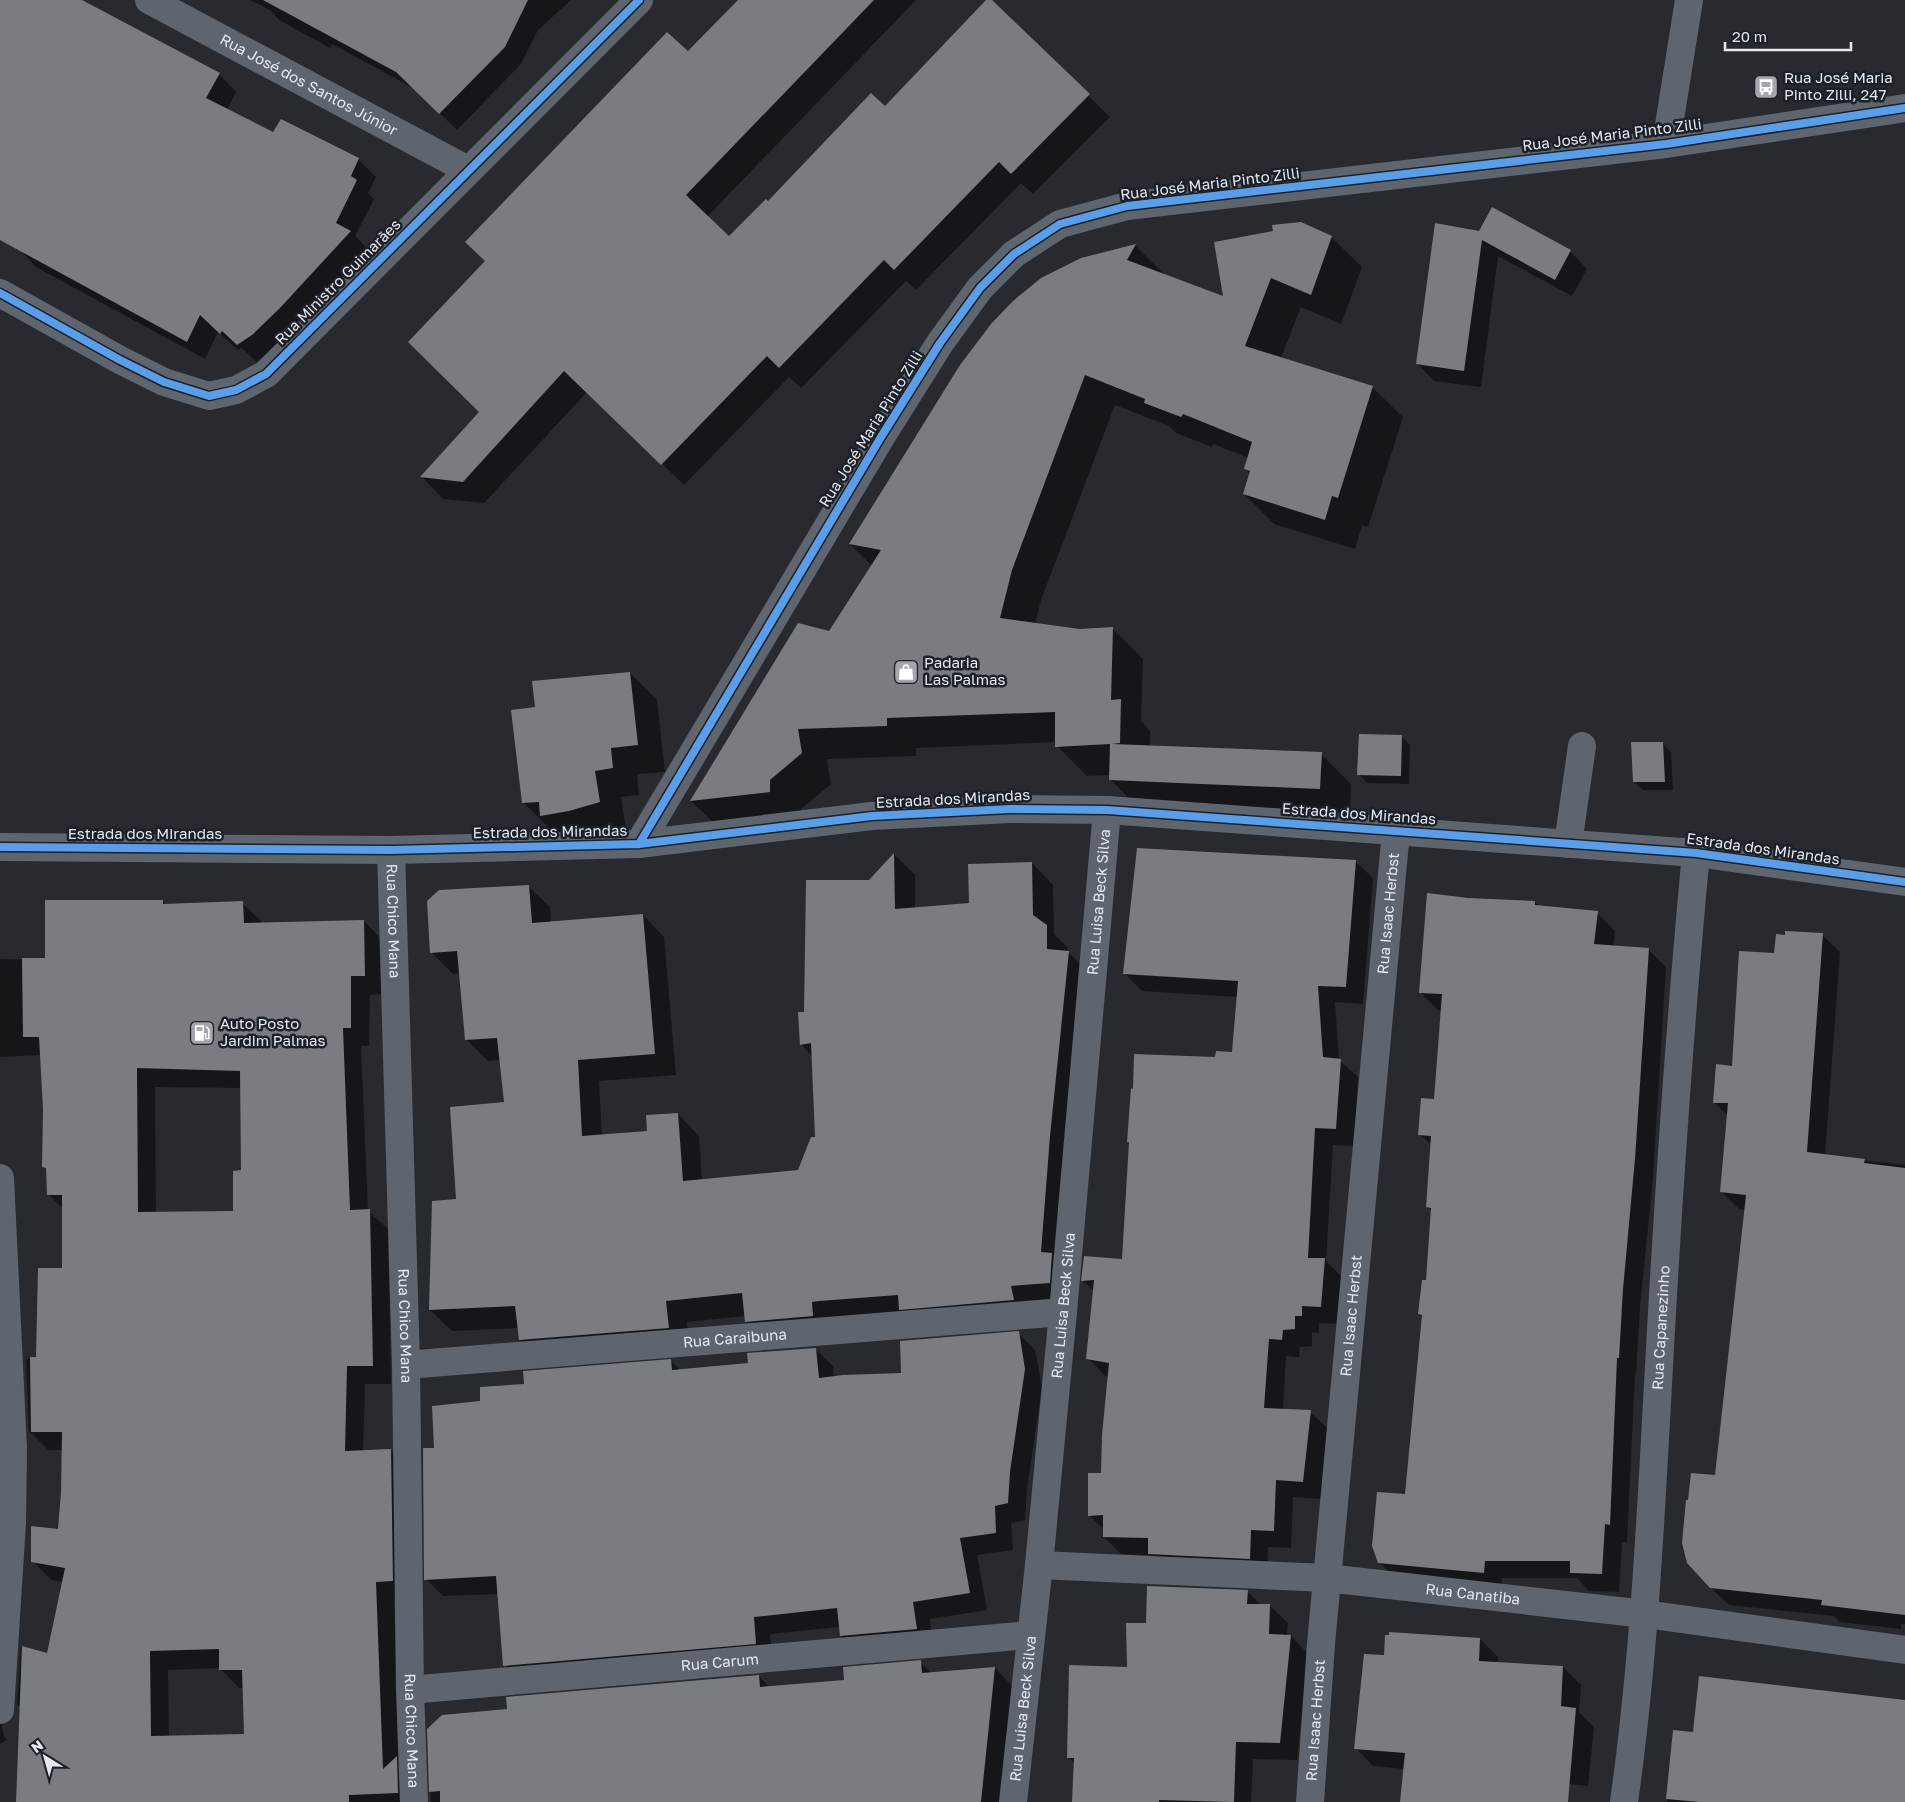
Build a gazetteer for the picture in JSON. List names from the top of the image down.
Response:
{
  "streets": {
    "street": [
      "Rua José dos Santos Júnior",
      "Rua José Maria Pinto Zilli",
      "Rua Ministro Guimarães",
      "Estrada dos Mirandas",
      "Rua Luisa Beck Silva",
      "Rua Isaac Herbst",
      "Rua Chico Mana",
      "Rua Capanezinho",
      "Rua Caraibuna",
      "Rua Canatiba",
      "Rua Carum"
    ]
  },
  "crossings": [
    ["Rua José dos Santos Júnior", "Rua Ministro Guimarães"],
    ["Rua José Maria Pinto Zilli", "Estrada dos Mirandas"],
    ["Estrada dos Mirandas", "Rua Luisa Beck Silva"],
    ["Estrada dos Mirandas", "Rua Isaac Herbst"],
    ["Estrada dos Mirandas", "Rua Chico Mana"],
    ["Estrada dos Mirandas", "Rua Capanezinho"],
    ["Rua Luisa Beck Silva", "Rua Caraibuna"],
    ["Rua Luisa Beck Silva", "Rua Canatiba"],
    ["Rua Luisa Beck Silva", "Rua Carum"],
    ["Rua Isaac Herbst", "Rua Canatiba"],
    ["Rua Chico Mana", "Rua Caraibuna"],
    ["Rua Chico Mana", "Rua Carum"],
    ["Rua Capanezinho", "Rua Canatiba"]
  ],
  "places": {
    "bus stop": ["Rua José Maria Pinto Zilli, 247"],
    "shop": ["Padaria Las Palmas"],
    "fuel station": ["Auto Posto Jardim Palmas"]
  },
  "scale_bar": "20 m",
  "north": "top left"
}
